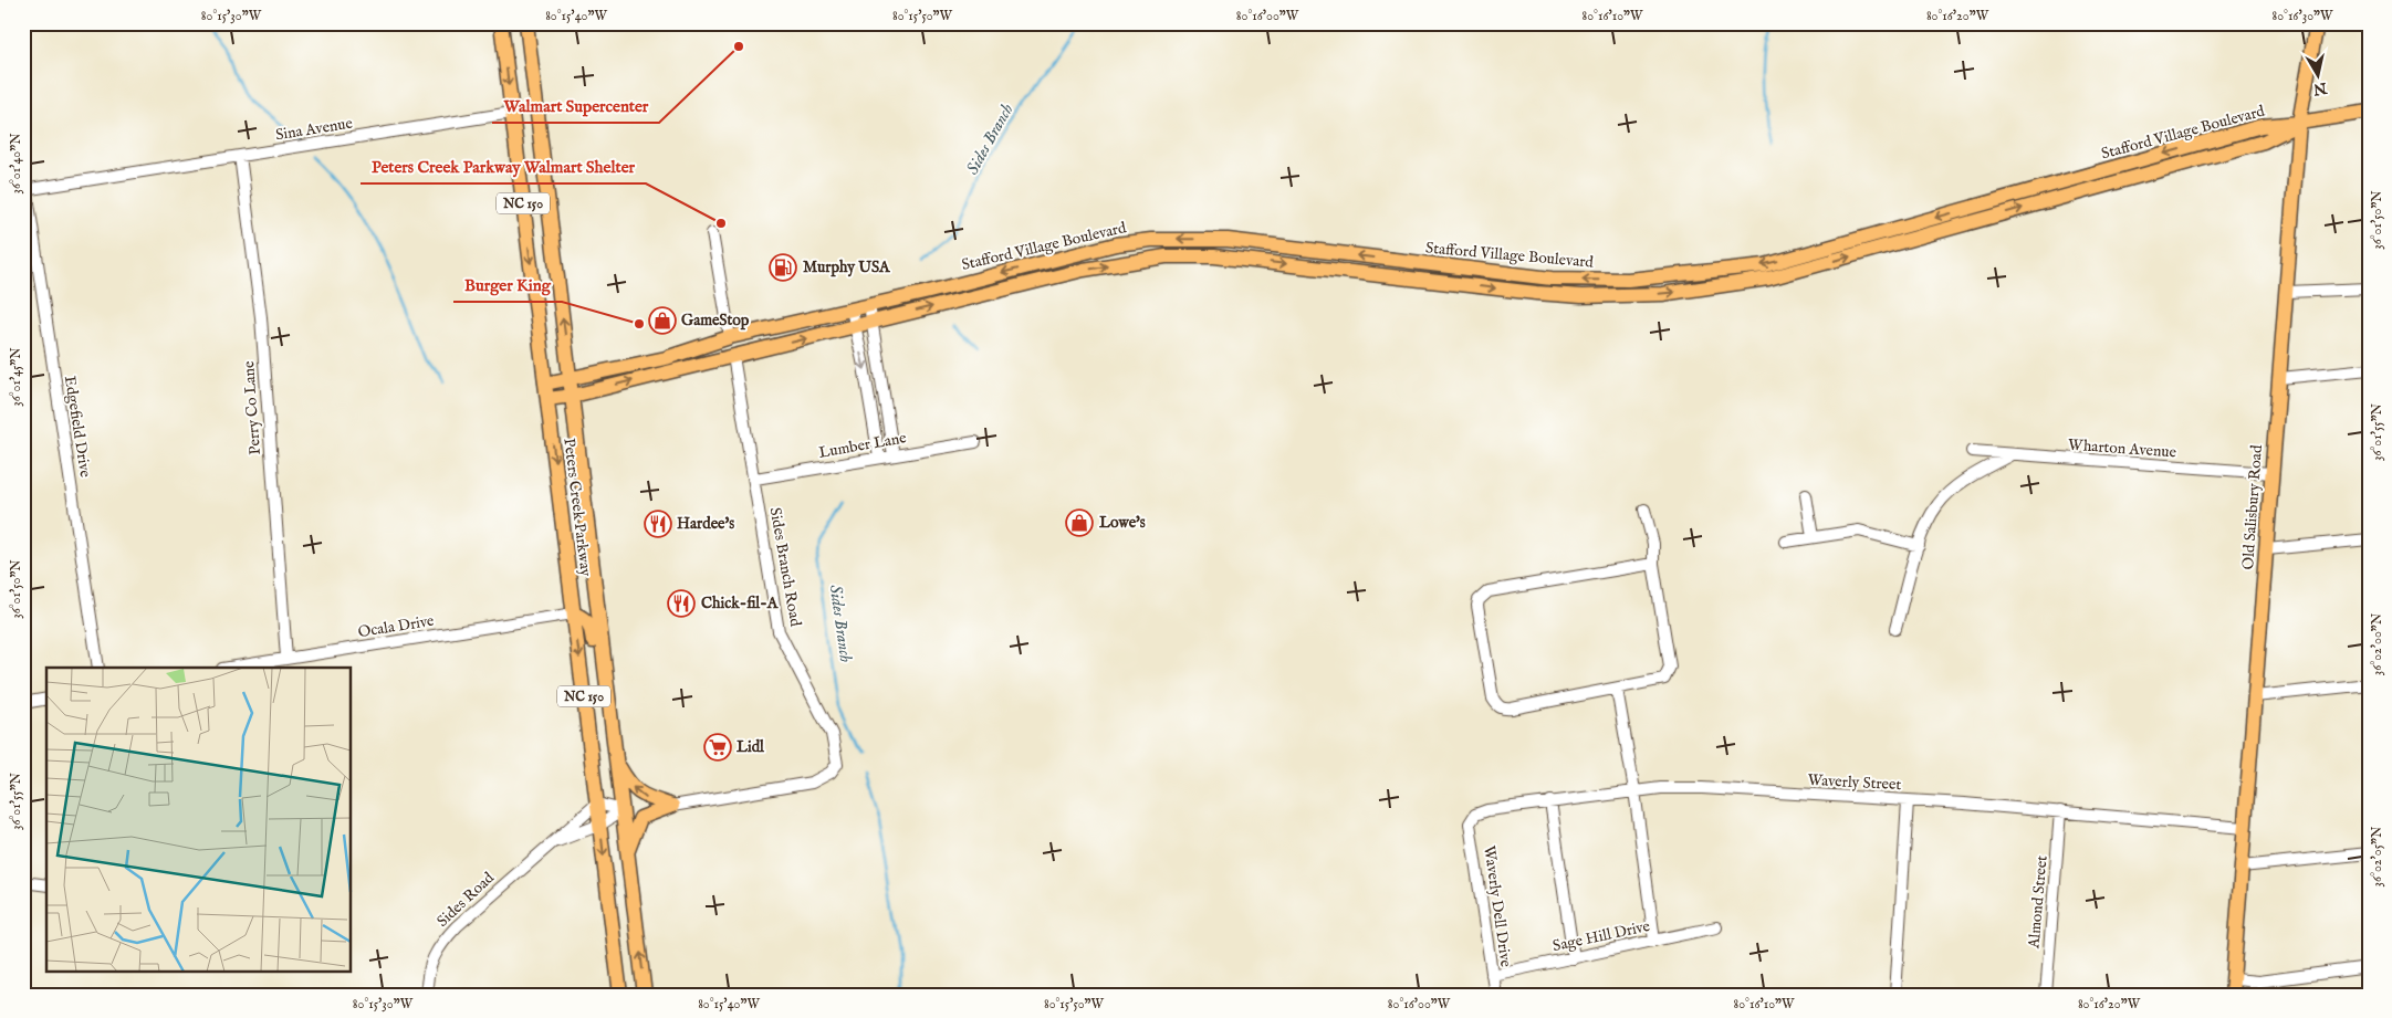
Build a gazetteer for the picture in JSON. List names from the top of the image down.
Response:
{
  "streets": {
    "main road": [
      "Stafford Village Boulevard",
      "NC 150",
      "Peters Creek Parkway",
      "Old Salisbury Road"
    ],
    "street": [
      "Sina Avenue",
      "Perry Co Lane",
      "Edgefield Drive",
      "Lumber Lane",
      "Wharton Avenue",
      "Sides Branch Road",
      "Ocala Drive",
      "Waverly Street",
      "Sides Road",
      "Almond Street",
      "Waverly Dell Drive",
      "Sage Hill Drive"
    ]
  },
  "crossings": [
    ["Sina Avenue", "Perry Co Lane"],
    ["Sina Avenue", "Edgefield Drive"],
    ["Sina Avenue", "Peters Creek Parkway"],
    ["Stafford Village Boulevard", "Peters Creek Parkway"],
    ["Stafford Village Boulevard", "Old Salisbury Road"],
    ["Stafford Village Boulevard", "Sides Branch Road"],
    ["Perry Co Lane", "Ocala Drive"],
    ["Lumber Lane", "Sides Branch Road"],
    ["Wharton Avenue", "Old Salisbury Road"],
    ["Peters Creek Parkway", "Ocala Drive"],
    ["Peters Creek Parkway", "Sides Road"],
    ["Old Salisbury Road", "Waverly Street"],
    ["Waverly Street", "Almond Street"],
    ["Waverly Street", "Waverly Dell Drive"],
    ["Waverly Dell Drive", "Sage Hill Drive"]
  ],
  "water": ["Sides Branch"],
  "places": {
    "other": ["Walmart Supercenter", "Peters Creek Parkway Walmart Shelter", "Burger King"],
    "fuel station": ["Murphy USA"],
    "shop": ["GameStop", "Lowe's"],
    "restaurant": ["Hardee's", "Chick-fil-A"],
    "supermarket": ["Lidl"]
  },
  "north": "bottom",
  "coordinates": [
    "80°15'30\"W",
    "80°15'40\"W",
    "80°15'50\"W",
    "80°16'00\"W",
    "80°16'10\"W",
    "80°16'20\"W",
    "80°16'30\"W",
    "36°01'40\"N",
    "36°01'50\"N",
    "36°01'45\"N",
    "36°01'55\"N",
    "36°02'00\"N",
    "36°02'05\"N"
  ]
}
